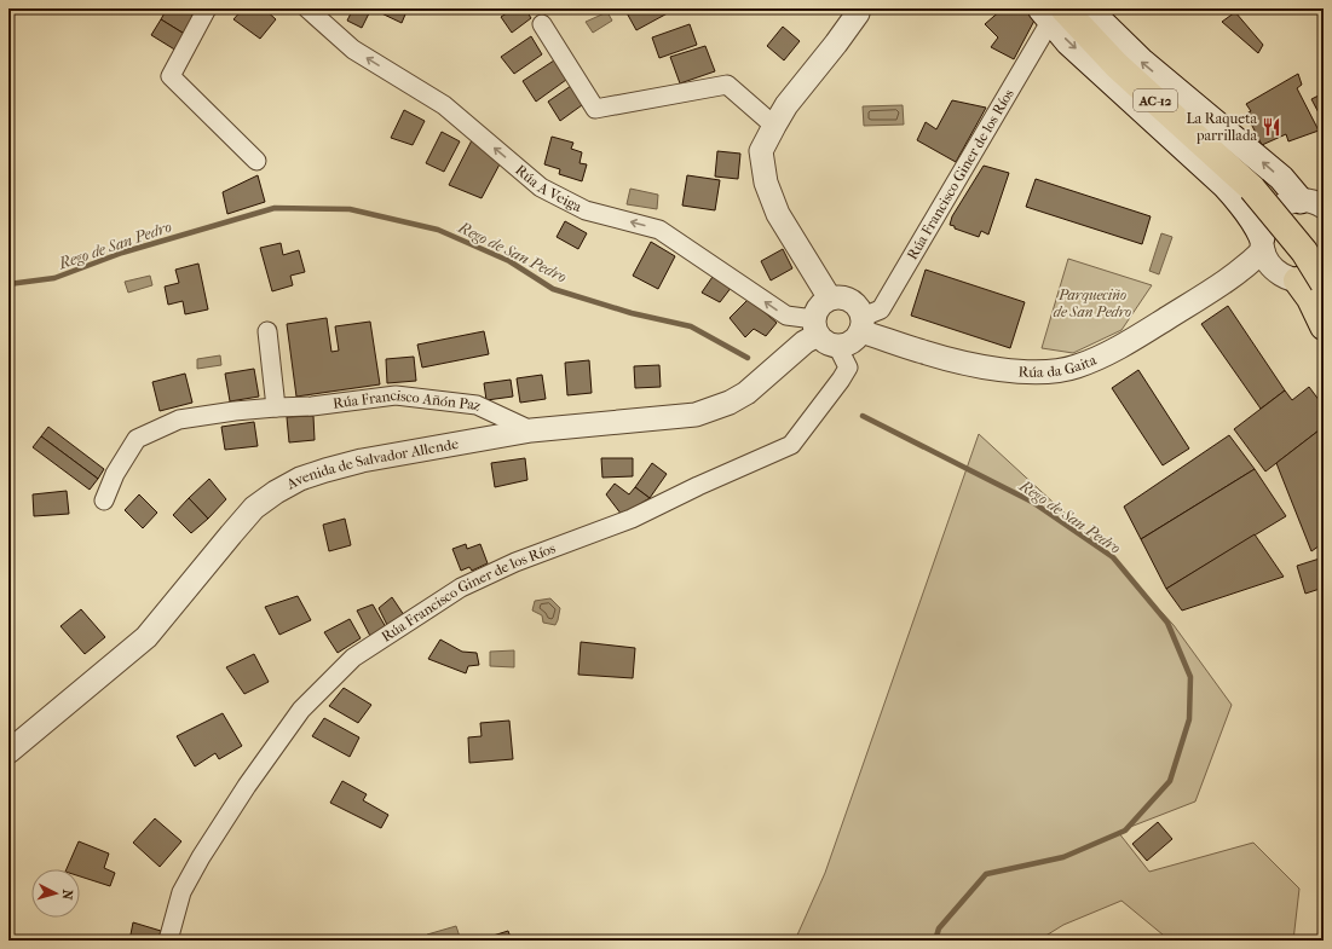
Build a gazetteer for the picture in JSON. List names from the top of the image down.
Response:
{
  "streets": {
    "highway": ["AC-12"],
    "street": [
      "Rúa Francisco Giner de los Ríos",
      "Rúa A Veiga",
      "Rúa da Gaita",
      "Rúa Francisco Añón Paz",
      "Avenida de Salvador Allende"
    ]
  },
  "crossings": [
    ["AC-12", "Rúa Francisco Giner de los Ríos"],
    ["Rúa Francisco Giner de los Ríos", "Rúa A Veiga"],
    ["Rúa Francisco Giner de los Ríos", "Rúa da Gaita"],
    ["Rúa Francisco Giner de los Ríos", "Avenida de Salvador Allende"],
    ["Rúa A Veiga", "Rúa da Gaita"],
    ["Rúa A Veiga", "Avenida de Salvador Allende"],
    ["Rúa da Gaita", "Avenida de Salvador Allende"],
    ["Rúa Francisco Añón Paz", "Avenida de Salvador Allende"]
  ],
  "one_way": ["Rúa A Veiga"],
  "water": ["Rego de San Pedro"],
  "parks": ["Parqueciño de San Pedro"],
  "places": {
    "restaurant": ["La Raqueta parrillada"]
  },
  "north": "right"
}
